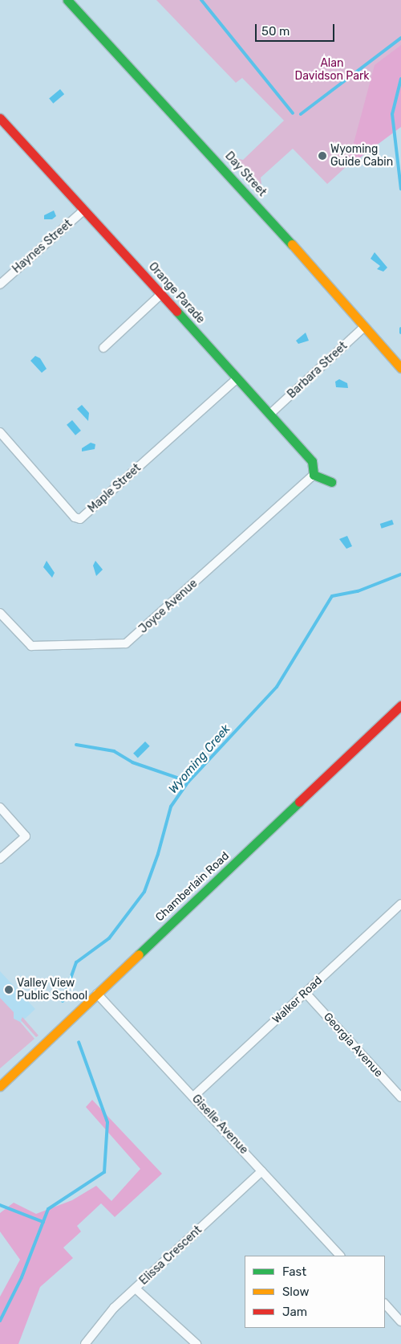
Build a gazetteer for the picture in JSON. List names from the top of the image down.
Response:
{
  "streets": {
    "street": [
      "Day Street",
      "Haynes Street",
      "Orange Parade",
      "Barbara Street",
      "Maple Street",
      "Joyce Avenue",
      "Chamberlain Road",
      "Walker Road",
      "Georgia Avenue",
      "Giselle Avenue",
      "Elissa Crescent"
    ]
  },
  "crossings": [
    ["Day Street", "Barbara Street"],
    ["Haynes Street", "Orange Parade"],
    ["Orange Parade", "Barbara Street"],
    ["Orange Parade", "Maple Street"],
    ["Orange Parade", "Joyce Avenue"],
    ["Chamberlain Road", "Giselle Avenue"],
    ["Walker Road", "Georgia Avenue"],
    ["Walker Road", "Giselle Avenue"],
    ["Giselle Avenue", "Elissa Crescent"]
  ],
  "water": ["Wyoming Creek"],
  "parks": ["Alan Davidson Park"],
  "places": ["Wyoming Guide Cabin", "Valley View Public School"],
  "legend": ["Fast", "Slow", "Jam"],
  "scale_bar": "50 m"
}
